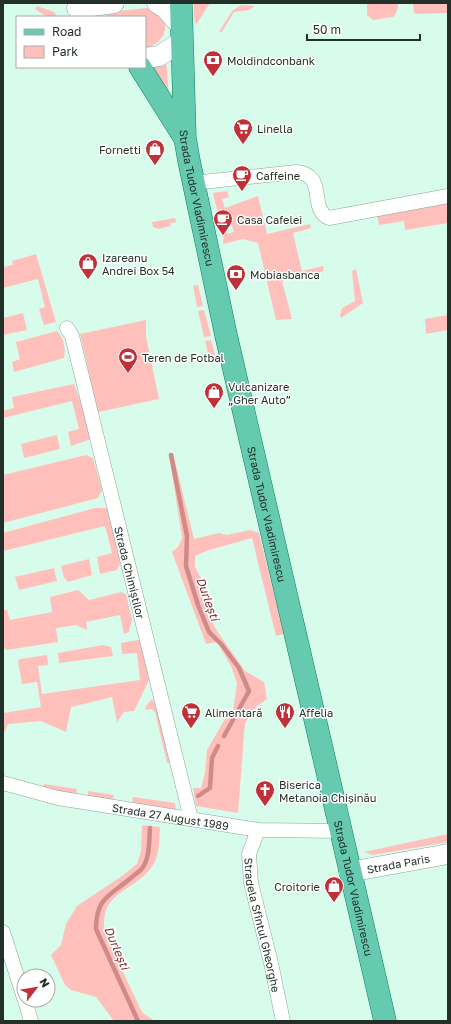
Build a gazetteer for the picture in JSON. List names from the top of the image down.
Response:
{
  "streets": {
    "main road": ["Strada Tudor Vladimirescu"],
    "street": [
      "Strada Chimiștilor",
      "Strada 27 August 1989",
      "Strada Paris",
      "Stradela Sfîntul Gheorghe"
    ]
  },
  "crossings": [
    ["Strada Tudor Vladimirescu", "Strada 27 August 1989"],
    ["Strada Tudor Vladimirescu", "Strada Paris"],
    ["Strada Chimiștilor", "Strada 27 August 1989"],
    ["Strada 27 August 1989", "Stradela Sfîntul Gheorghe"]
  ],
  "water": ["Durlești"],
  "places": {
    "bank": ["Moldindconbank", "Mobiasbanca"],
    "supermarket": ["Linella", "Alimentară"],
    "shop": [
      "Fornetti",
      "Izareanu Andrei Box 54",
      "Vulcanizare „Gher Auto”",
      "Croitorie"
    ],
    "cafe": ["Caffeine", "Casa Cafelei"],
    "sports": ["Teren de Fotbal"],
    "restaurant": ["Affelia"],
    "church": ["Biserica Metanoia Chișinău"]
  },
  "legend": ["Road", "Park"],
  "scale_bar": "50 m",
  "north": "top right"
}
